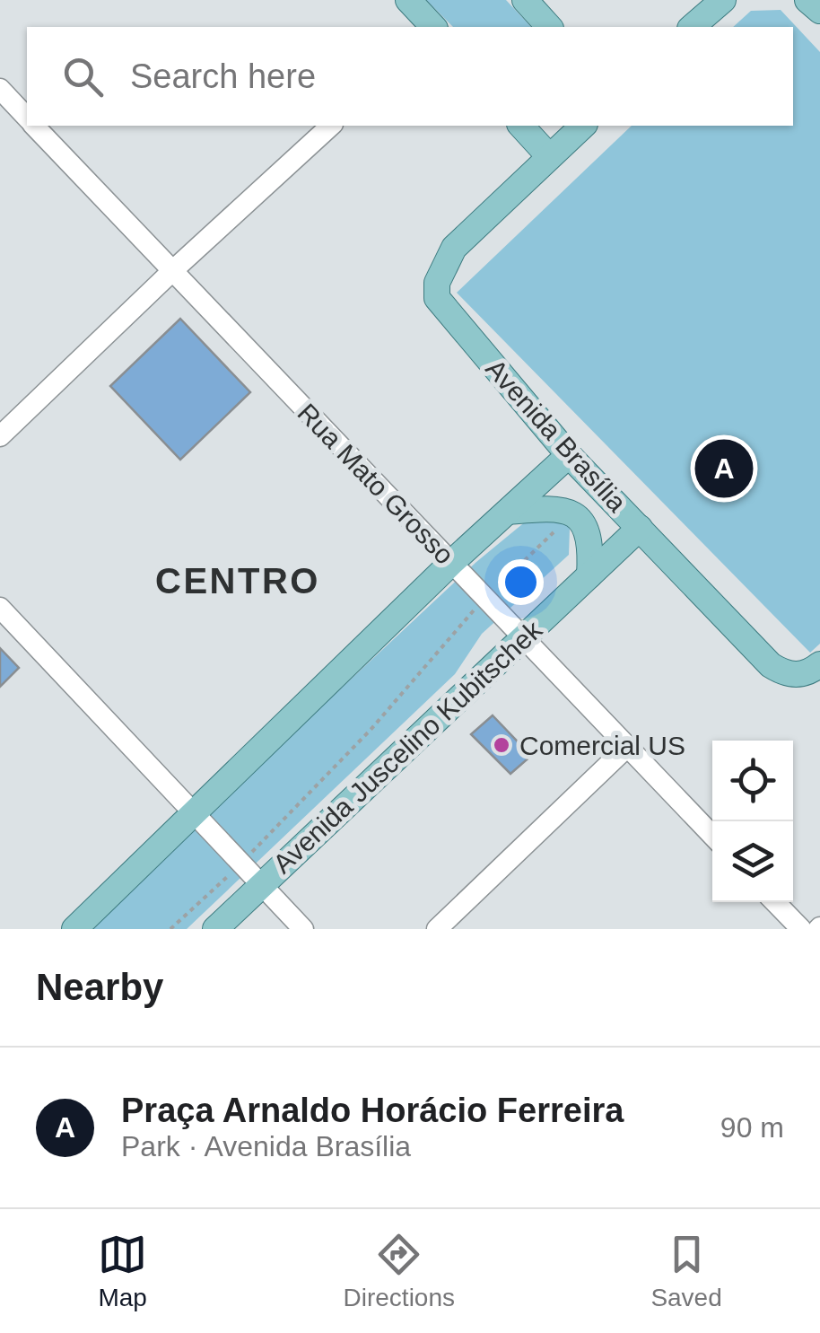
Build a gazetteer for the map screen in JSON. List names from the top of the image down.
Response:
{
  "streets": {
    "main road": ["Avenida Brasília", "Avenida Juscelino Kubitschek"],
    "street": ["Rua Mato Grosso"]
  },
  "crossings": [
    ["Avenida Brasília", "Avenida Juscelino Kubitschek"],
    ["Rua Mato Grosso", "Avenida Juscelino Kubitschek"]
  ],
  "districts": ["CENTRO"],
  "places": ["Comercial US"],
  "page": {
    "search": "Search here",
    "pins": "A",
    "heading": "Nearby",
    "list": [
      {
        "mark": "A",
        "name": "Praça Arnaldo Horácio Ferreira",
        "note": "Park · Avenida Brasília",
        "value": "90 m"
      }
    ],
    "nav": ["Map", "Directions", "Saved"]
  }
}
